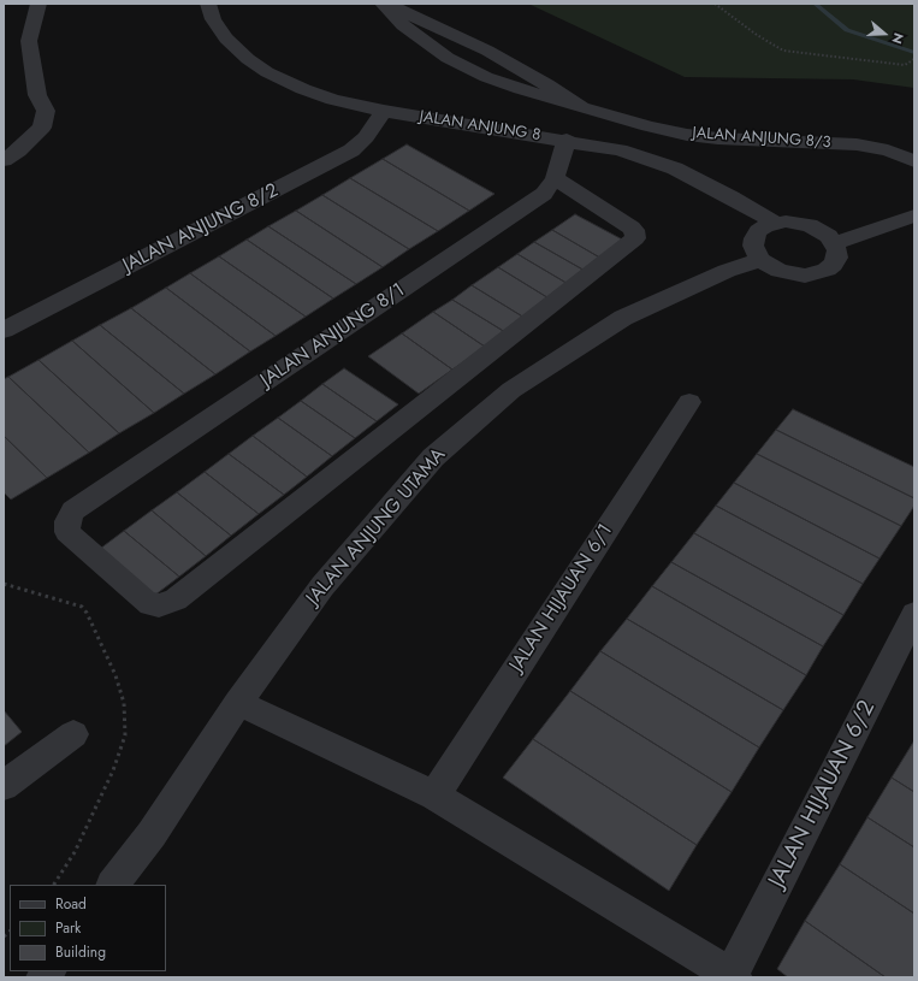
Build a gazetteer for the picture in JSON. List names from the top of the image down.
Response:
{
  "streets": {
    "street": [
      "JALAN ANJUNG 8",
      "JALAN ANJUNG 8/3",
      "JALAN ANJUNG 8/2",
      "JALAN ANJUNG 8/1",
      "JALAN ANJUNG UTAMA",
      "JALAN HIJAUAN 6/1",
      "JALAN HIJAUAN 6/2"
    ]
  },
  "crossings": [
    ["JALAN ANJUNG 8", "JALAN ANJUNG 8/2"],
    ["JALAN ANJUNG 8", "JALAN ANJUNG 8/1"],
    ["JALAN ANJUNG 8", "JALAN ANJUNG UTAMA"]
  ],
  "legend": ["Road", "Park", "Building"],
  "north": "right"
}
